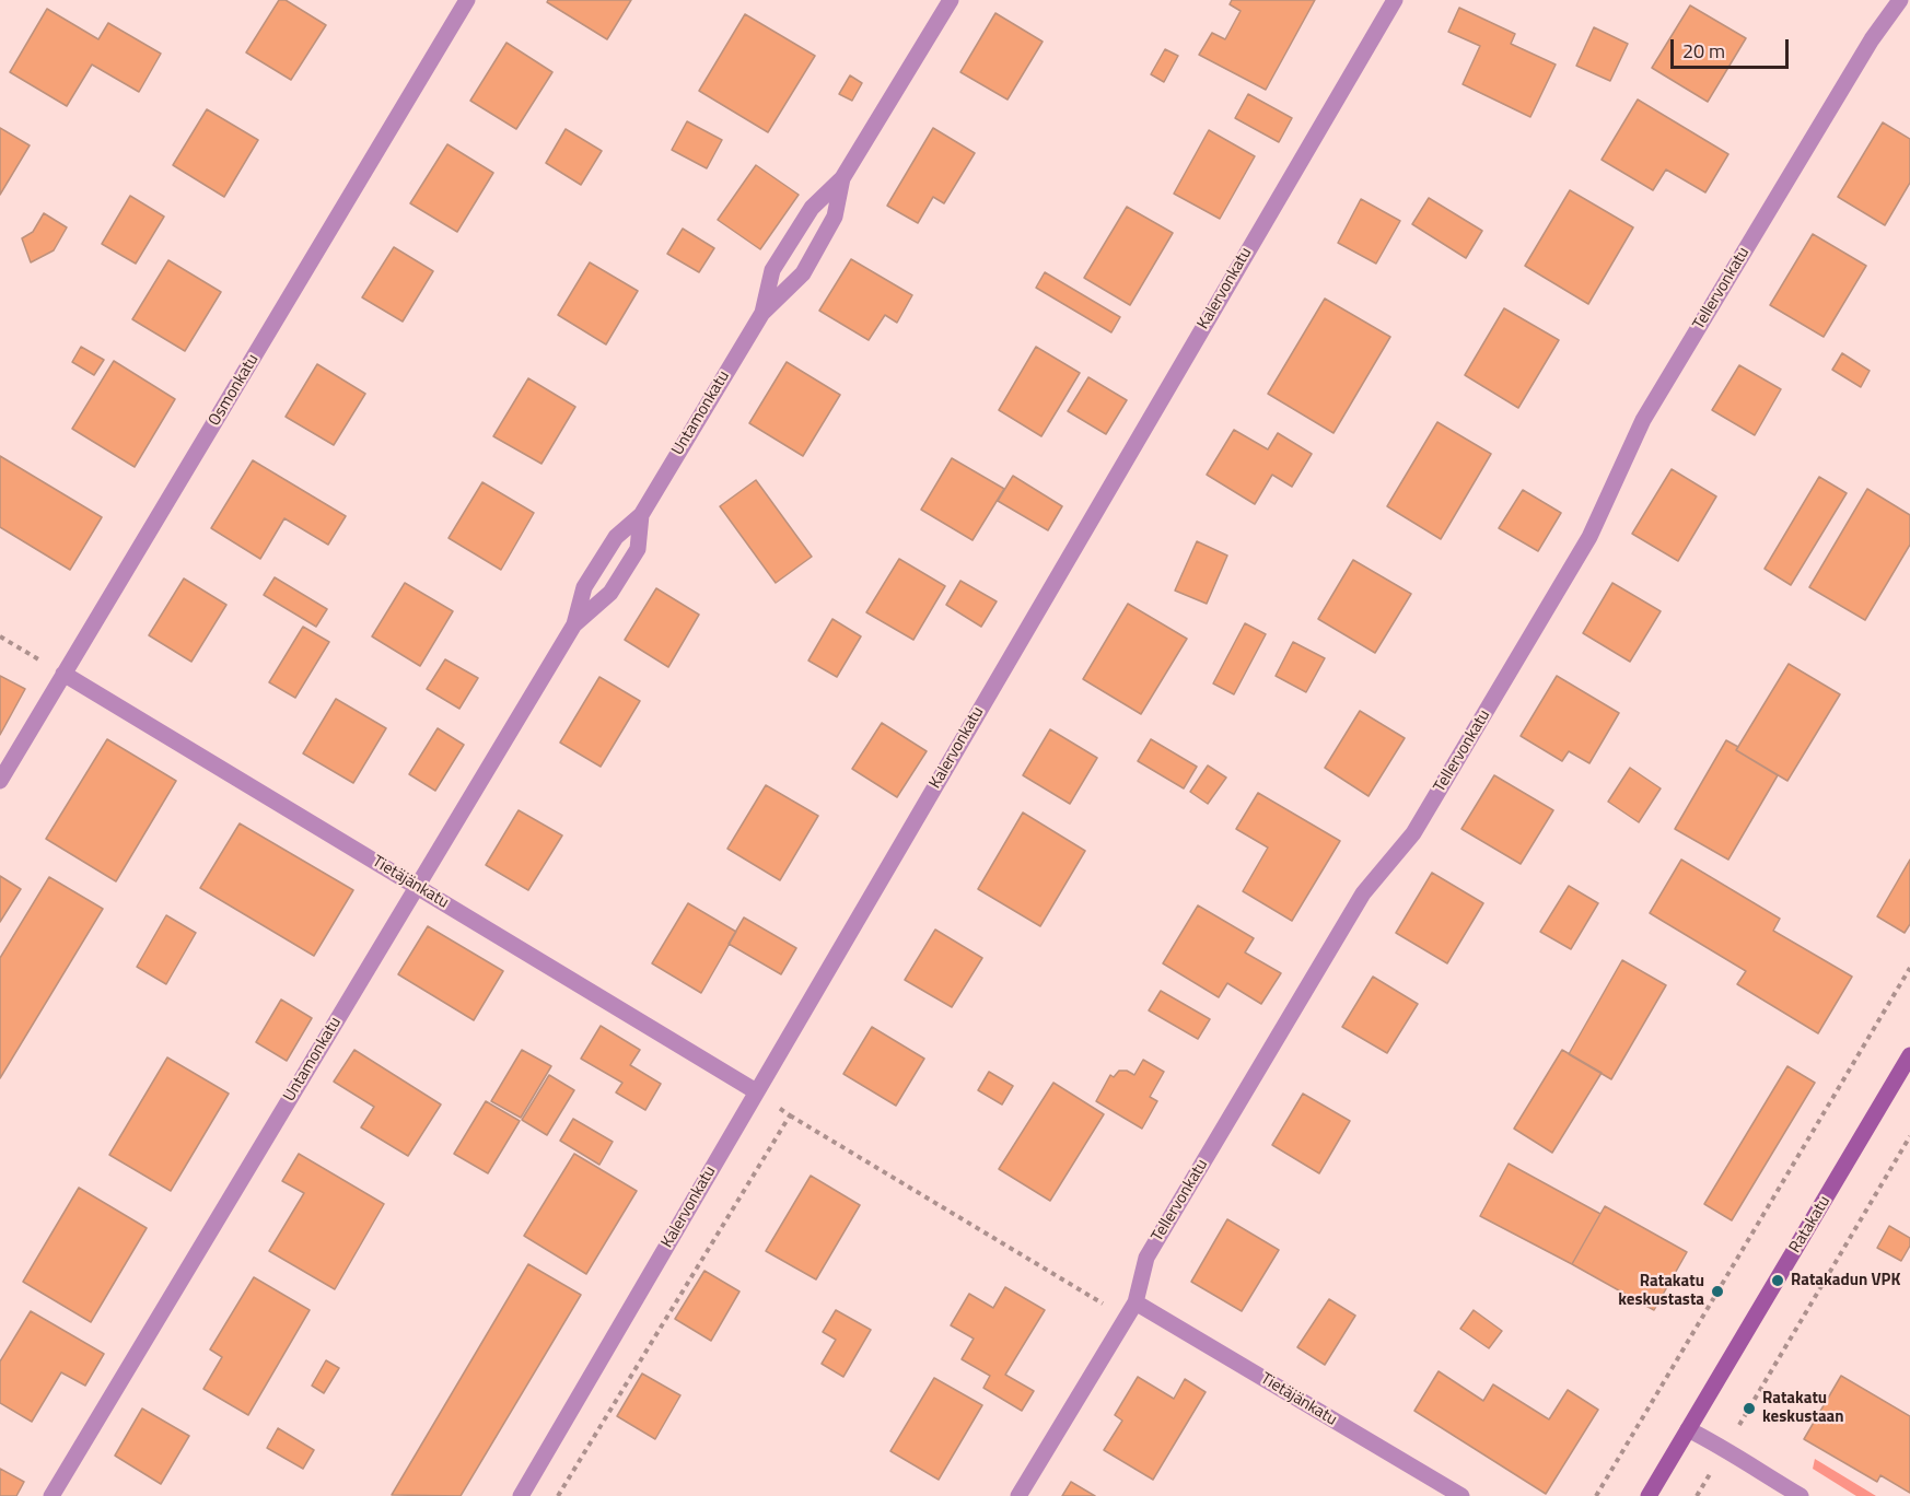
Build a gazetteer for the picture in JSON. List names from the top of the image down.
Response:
{
  "streets": {
    "main road": ["Ratakatu"],
    "street": [
      "Kalervonkatu",
      "Tellervonkatu",
      "Osmonkatu",
      "Untamonkatu",
      "Tietäjänkatu"
    ]
  },
  "crossings": [
    ["Kalervonkatu", "Tietäjänkatu"],
    ["Tellervonkatu", "Tietäjänkatu"],
    ["Osmonkatu", "Tietäjänkatu"],
    ["Untamonkatu", "Tietäjänkatu"]
  ],
  "places": ["Ratakadun VPK", "Ratakatu keskustasta", "Ratakatu keskustaan"],
  "scale_bar": "20 m"
}
